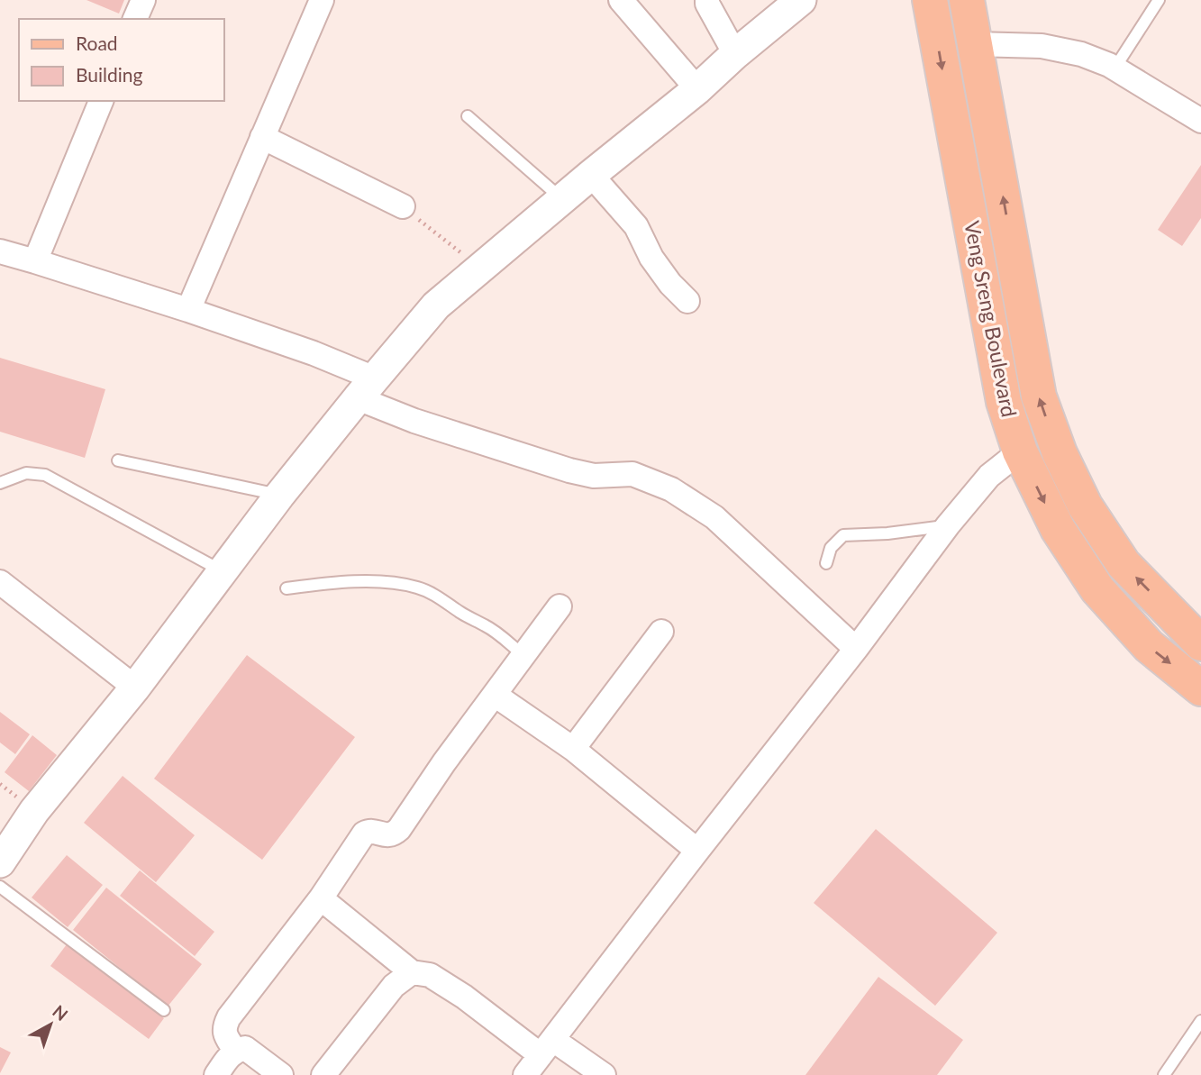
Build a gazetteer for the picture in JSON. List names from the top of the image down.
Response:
{
  "streets": {
    "main road": ["Veng Sreng Boulevard"]
  },
  "legend": ["Road", "Building"],
  "north": "top right"
}
